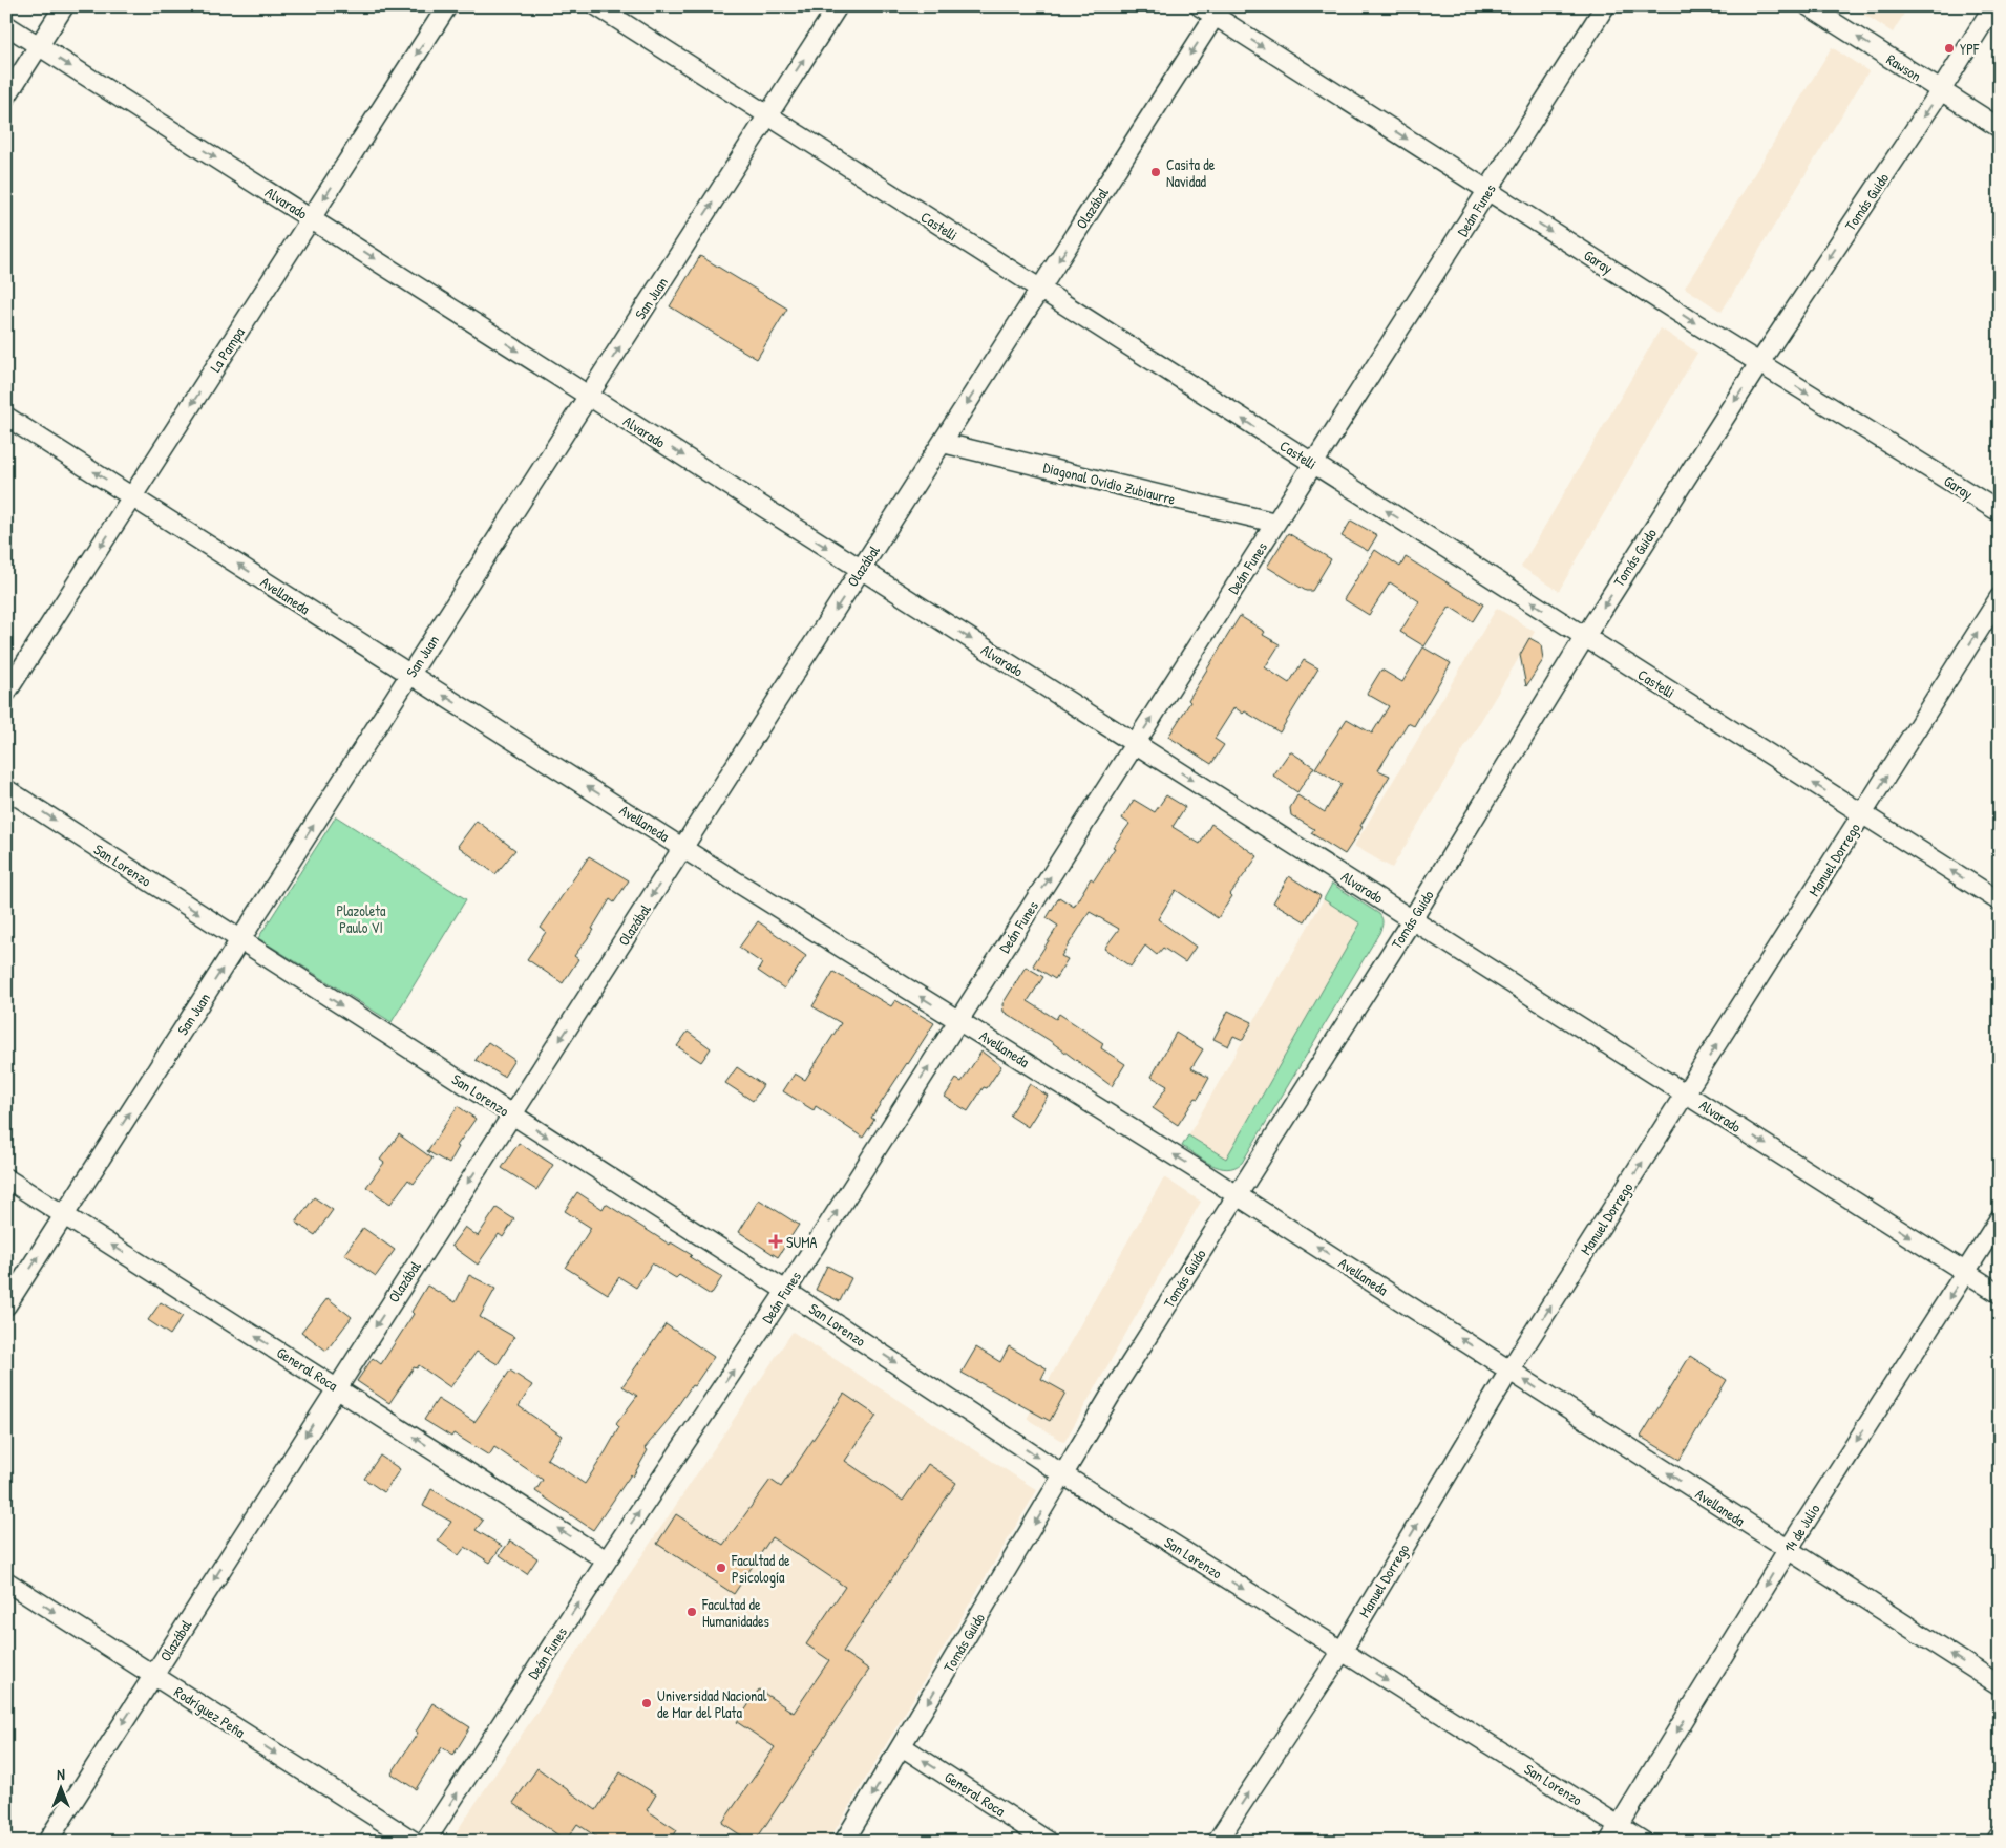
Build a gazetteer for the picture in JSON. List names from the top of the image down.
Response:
{
  "streets": {
    "street": [
      "Rawson",
      "Tomás Guido",
      "Alvarado",
      "Olazábal",
      "Deán Funes",
      "Castelli",
      "Garay",
      "San Juan",
      "La Pampa",
      "Diagonal Ovidio Zubiaurre",
      "Avellaneda",
      "Manuel Dorrego",
      "San Lorenzo",
      "General Roca",
      "14 de Julio",
      "Rodríguez Peña"
    ]
  },
  "crossings": [
    ["Rawson", "Tomás Guido"],
    ["Tomás Guido", "Alvarado"],
    ["Tomás Guido", "Castelli"],
    ["Tomás Guido", "Garay"],
    ["Tomás Guido", "Avellaneda"],
    ["Tomás Guido", "San Lorenzo"],
    ["Tomás Guido", "General Roca"],
    ["Alvarado", "Olazábal"],
    ["Alvarado", "Deán Funes"],
    ["Alvarado", "San Juan"],
    ["Alvarado", "La Pampa"],
    ["Alvarado", "Manuel Dorrego"],
    ["Alvarado", "14 de Julio"],
    ["Olazábal", "Castelli"],
    ["Olazábal", "Garay"],
    ["Olazábal", "Diagonal Ovidio Zubiaurre"],
    ["Olazábal", "Avellaneda"],
    ["Olazábal", "San Lorenzo"],
    ["Olazábal", "General Roca"],
    ["Olazábal", "Rodríguez Peña"],
    ["Deán Funes", "Castelli"],
    ["Deán Funes", "Garay"],
    ["Deán Funes", "Diagonal Ovidio Zubiaurre"],
    ["Deán Funes", "Avellaneda"],
    ["Deán Funes", "San Lorenzo"],
    ["Deán Funes", "General Roca"],
    ["Castelli", "San Juan"],
    ["Castelli", "Manuel Dorrego"],
    ["San Juan", "Avellaneda"],
    ["San Juan", "San Lorenzo"],
    ["San Juan", "General Roca"],
    ["La Pampa", "Avellaneda"],
    ["Avellaneda", "Manuel Dorrego"],
    ["Avellaneda", "14 de Julio"],
    ["Manuel Dorrego", "San Lorenzo"],
    ["San Lorenzo", "14 de Julio"]
  ],
  "one_way": [
    "Rawson",
    "Tomás Guido",
    "Alvarado",
    "Olazábal",
    "Deán Funes",
    "Castelli",
    "Garay",
    "San Juan",
    "La Pampa",
    "Avellaneda",
    "Manuel Dorrego",
    "San Lorenzo",
    "General Roca",
    "14 de Julio",
    "Rodríguez Peña"
  ],
  "parks": ["Plazoleta Paulo VI"],
  "places": {
    "other": [
      "YPF",
      "Casita de Navidad",
      "Facultad de Psicología",
      "Facultad de Humanidades",
      "Universidad Nacional de Mar del Plata"
    ],
    "health": ["SUMA"]
  },
  "north": "top"
}
